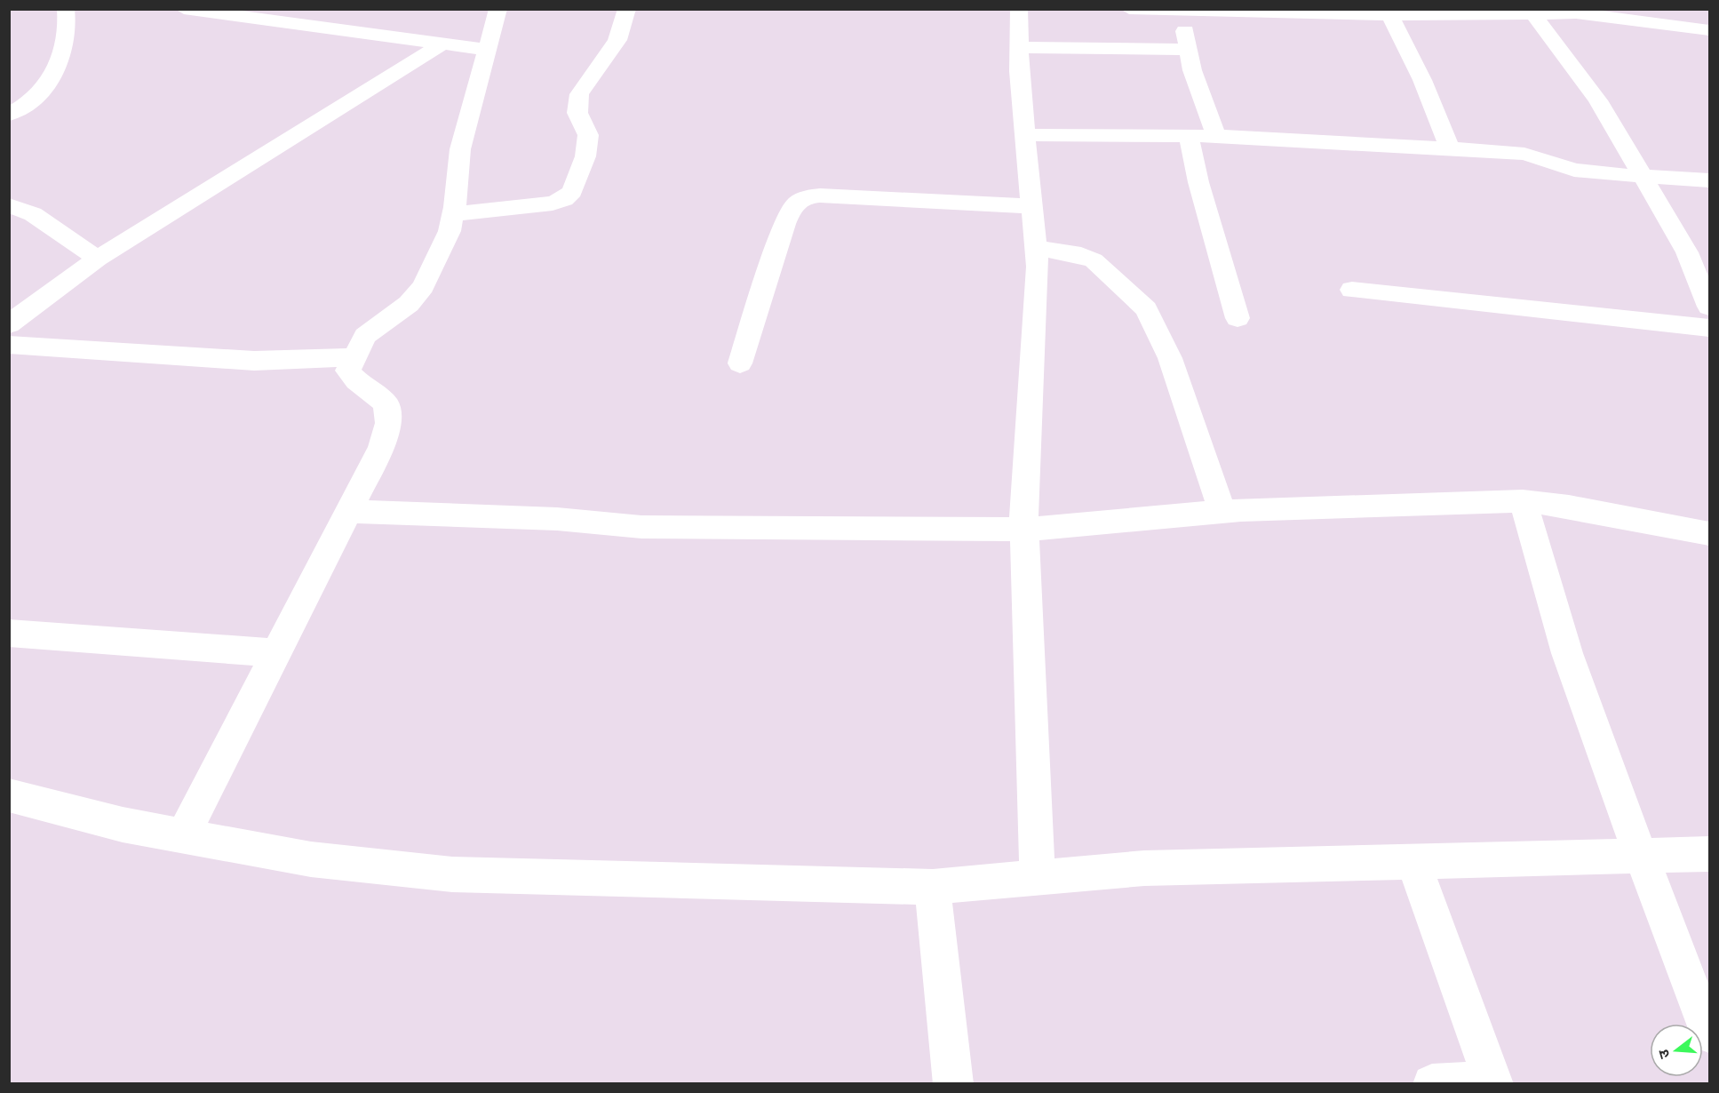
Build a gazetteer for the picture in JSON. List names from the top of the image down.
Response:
{
  "north": "left"
}
